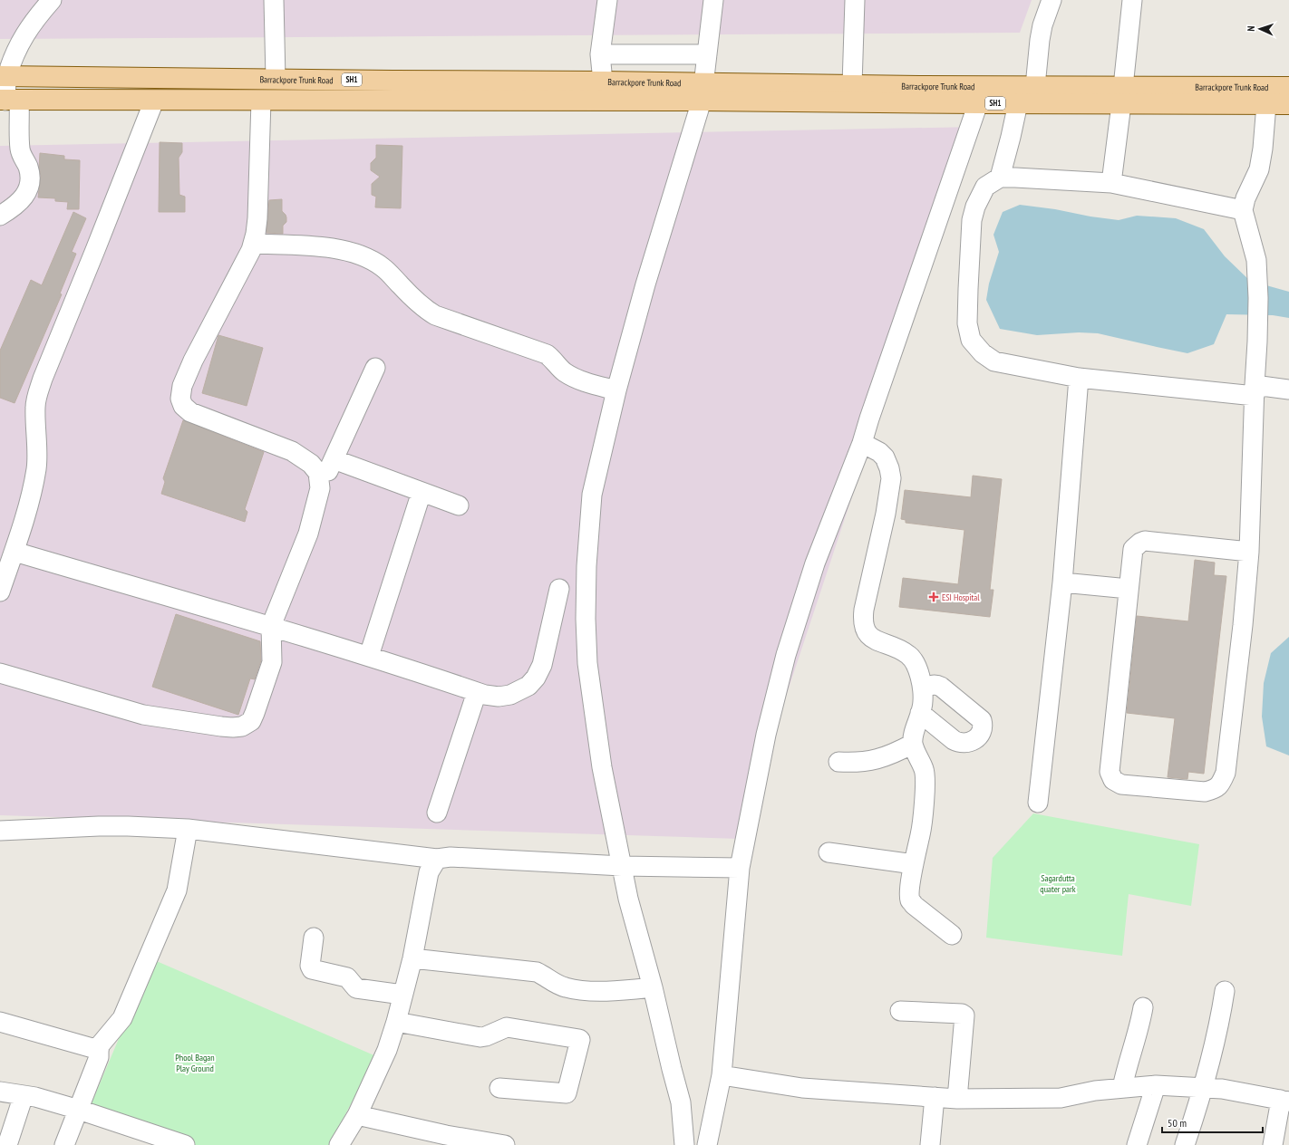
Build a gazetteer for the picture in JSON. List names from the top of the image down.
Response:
{
  "streets": {
    "main road": ["Barrackpore Trunk Road", "SH1"]
  },
  "parks": ["Sagardutta quater park", "Phool Bagan Play Ground"],
  "places": {
    "health": ["ESI Hospital"]
  },
  "scale_bar": "50 m",
  "north": "left"
}
